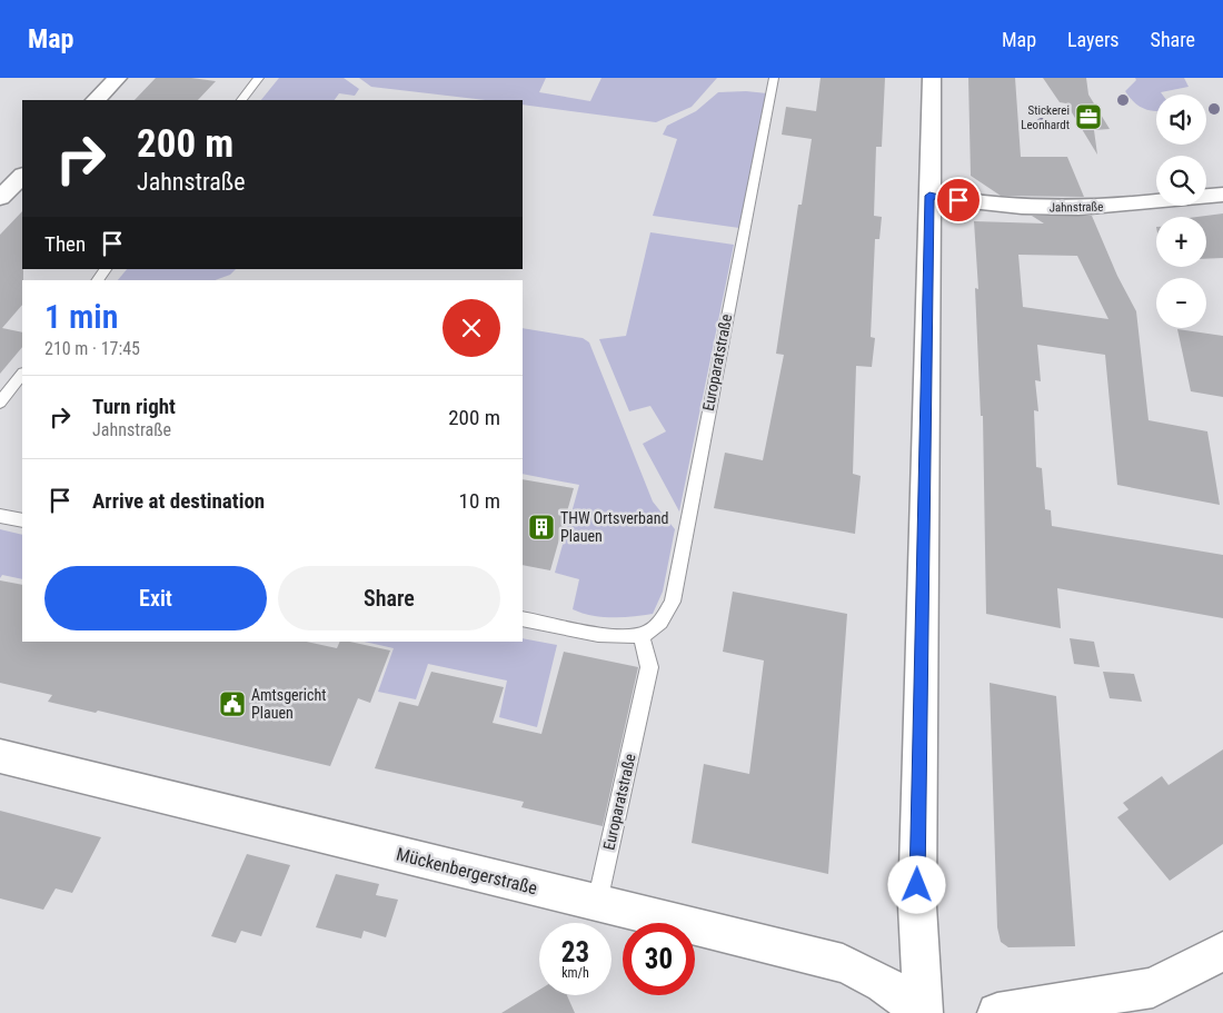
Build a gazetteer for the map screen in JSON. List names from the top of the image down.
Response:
{
  "streets": {
    "street": ["Jahnstraße", "Mückenbergerstraße"],
    "lane": ["Europaratstraße"]
  },
  "crossings": [
    ["Europaratstraße", "Mückenbergerstraße"]
  ],
  "places": {
    "office": ["Stickerei Leonhardt"],
    "building": ["THW Ortsverband Plauen"],
    "public building": ["Amtsgericht Plauen"]
  },
  "page": {
    "header": "Map",
    "nav": ["Map", "Layers", "Share"],
    "map_buttons": ["+", "−"],
    "turn": ["200 m", "Jahnstraße"],
    "then": "Then",
    "heading": ["1 min", "210 m · 17:45"],
    "list": [
      {
        "name": "Turn right",
        "note": "Jahnstraße",
        "value": "200 m"
      },
      {
        "name": "Arrive at destination",
        "value": "10 m"
      }
    ],
    "buttons": ["Exit", "Share"],
    "speed": "23 km/h",
    "limit": "30"
  }
}
